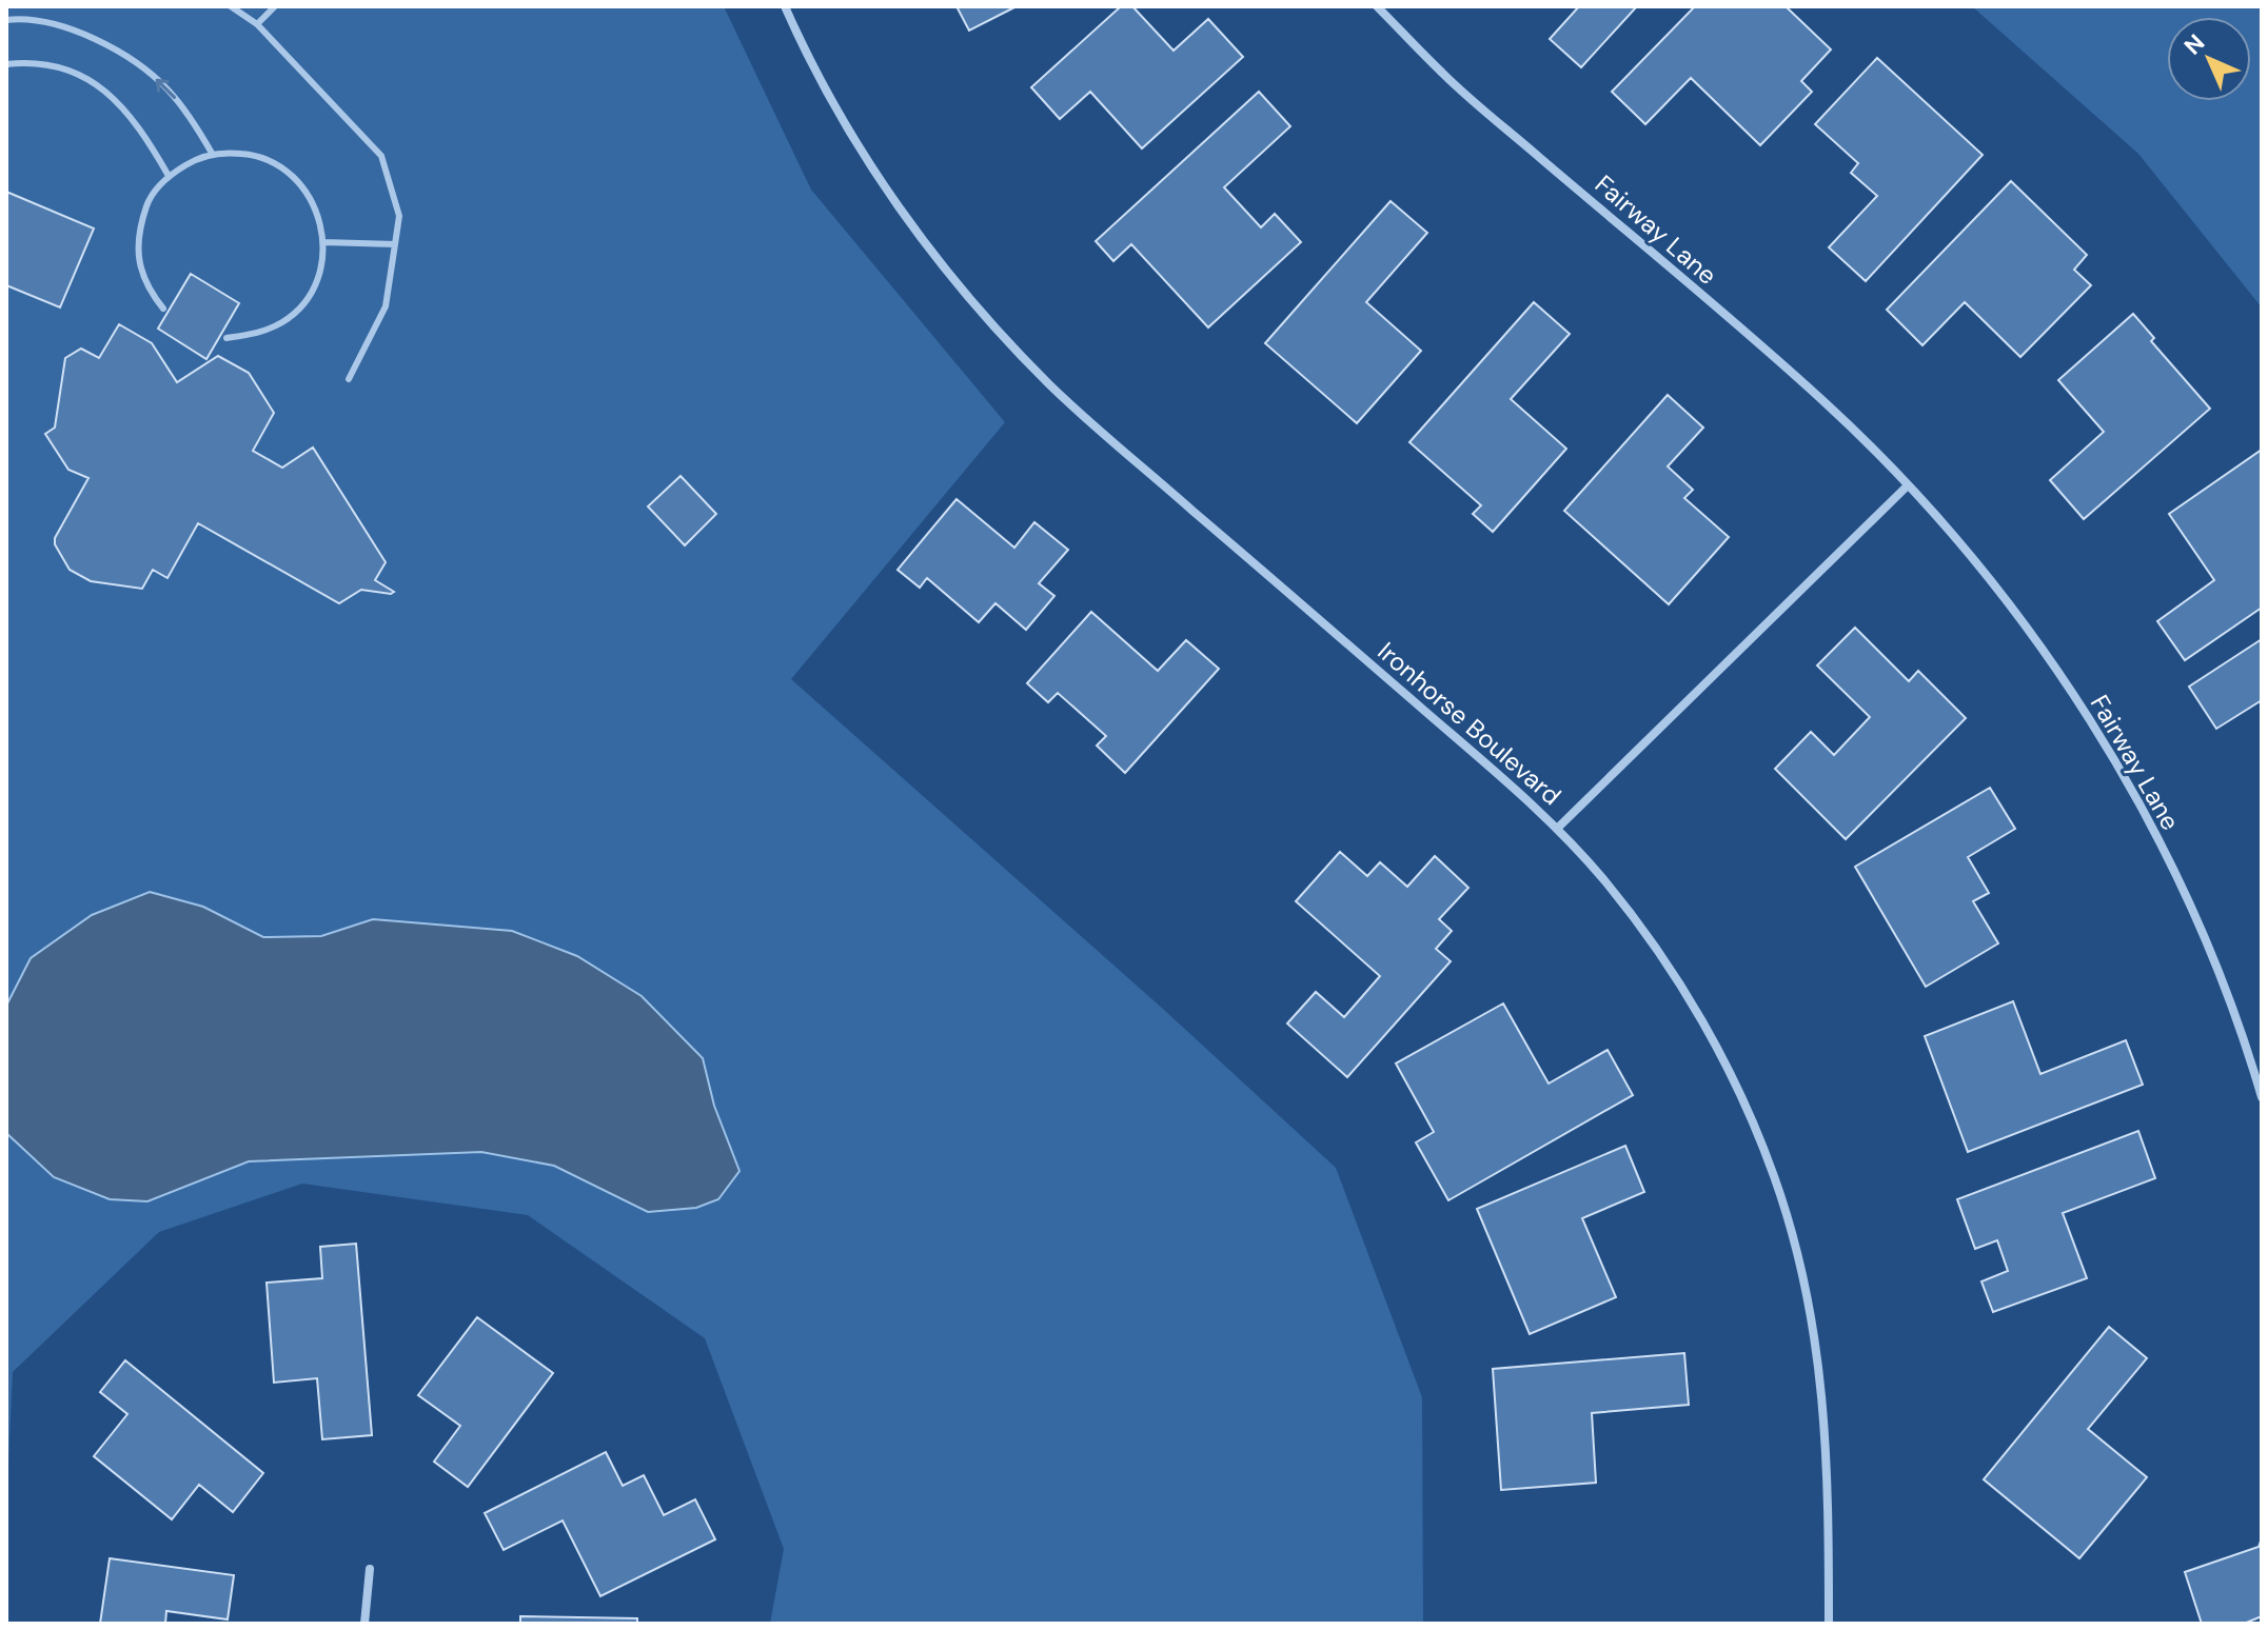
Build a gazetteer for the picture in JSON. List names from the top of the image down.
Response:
{
  "streets": {
    "street": ["Fairway Lane", "Ironhorse Boulevard"]
  },
  "north": "top left"
}
